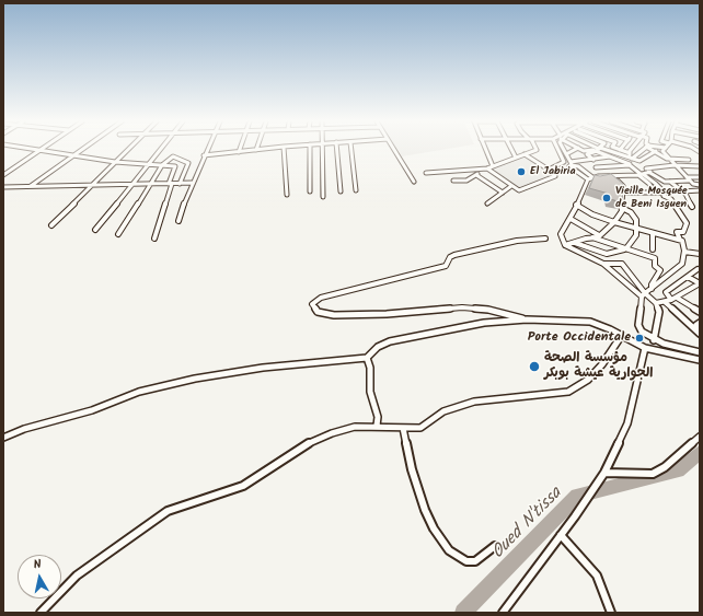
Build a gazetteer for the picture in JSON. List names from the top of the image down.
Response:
{
  "water": ["Oued N'tissa"],
  "places": [
    "El Jabiria",
    "Vieille Mosquée de Beni Isguen",
    "Porte Occidentale",
    "مؤسسة الصحة الجوارية عيشة بوبكر"
  ],
  "north": "top"
}
